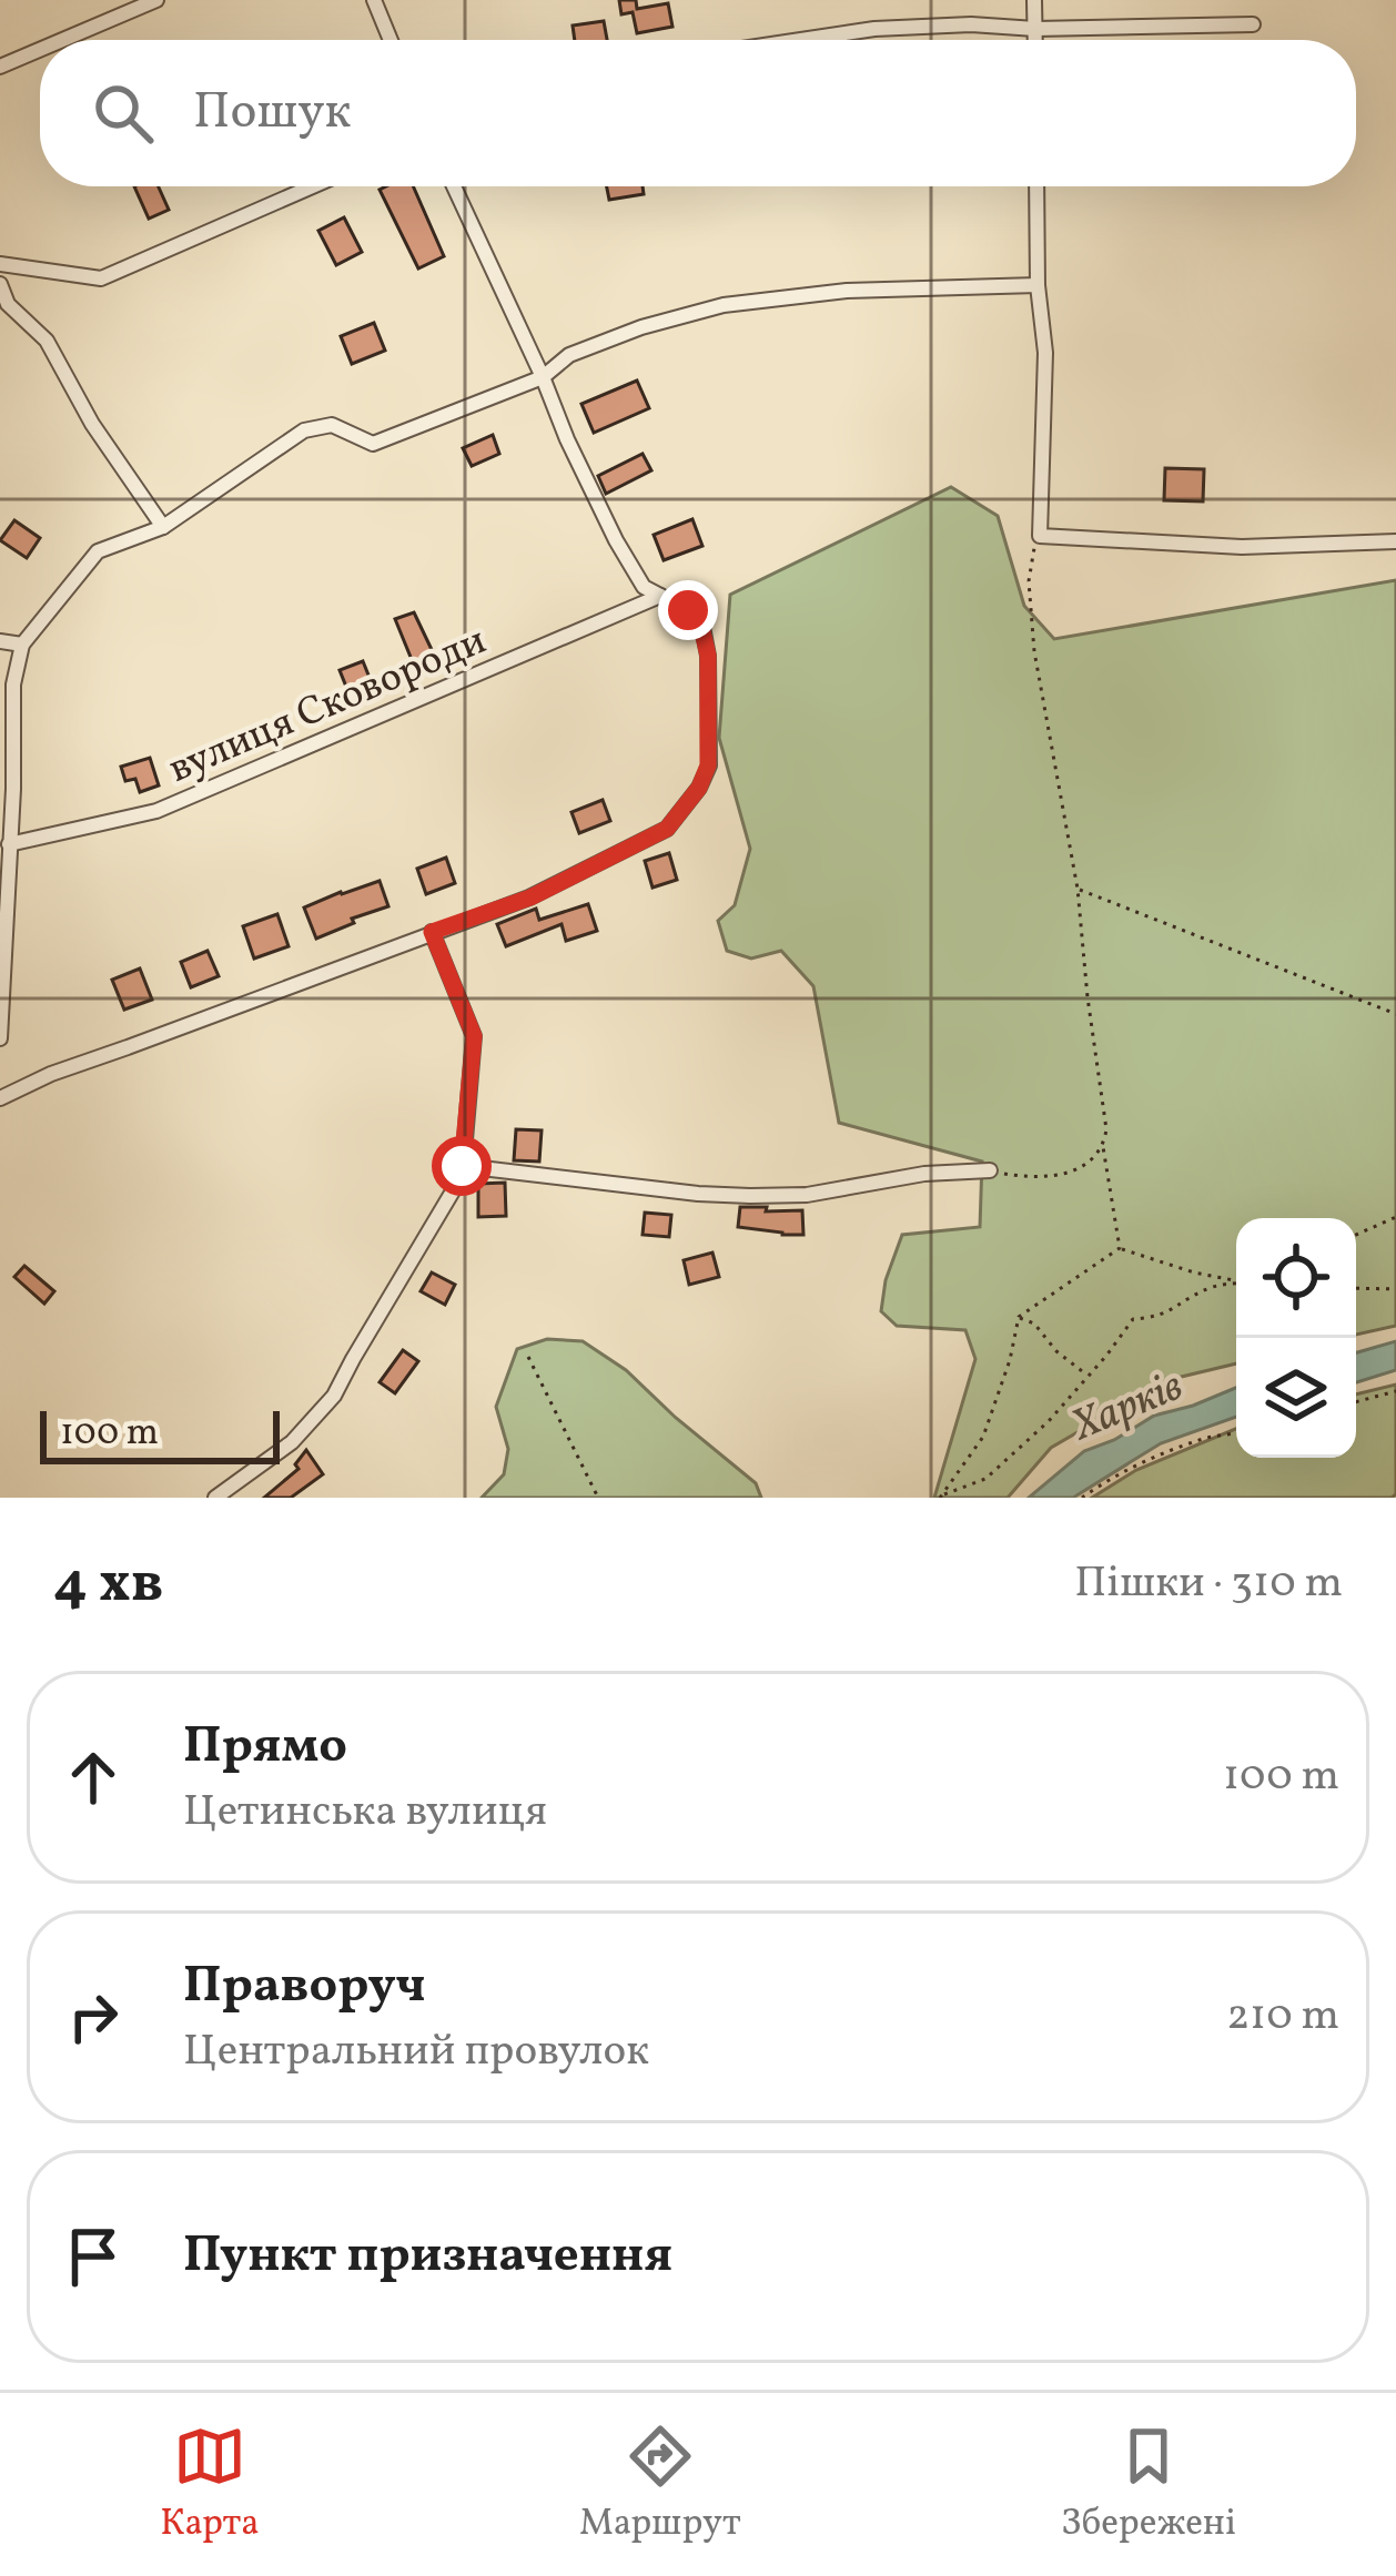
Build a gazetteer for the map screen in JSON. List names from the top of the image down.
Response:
{
  "streets": {
    "street": ["вулиця Сковороди"]
  },
  "water": ["Харків"],
  "scale_bar": "100 m",
  "page": {
    "search": "Пошук",
    "scale": "100 m",
    "heading": ["4 хв", "Пішки · 310 m"],
    "list": [
      ["Прямо", "Цетинська вулиця", "100 m"],
      ["Праворуч", "Центральний провулок", "210 m"],
      "Пункт призначення"
    ],
    "nav": ["Карта", "Маршрут", "Збережені"]
  }
}
